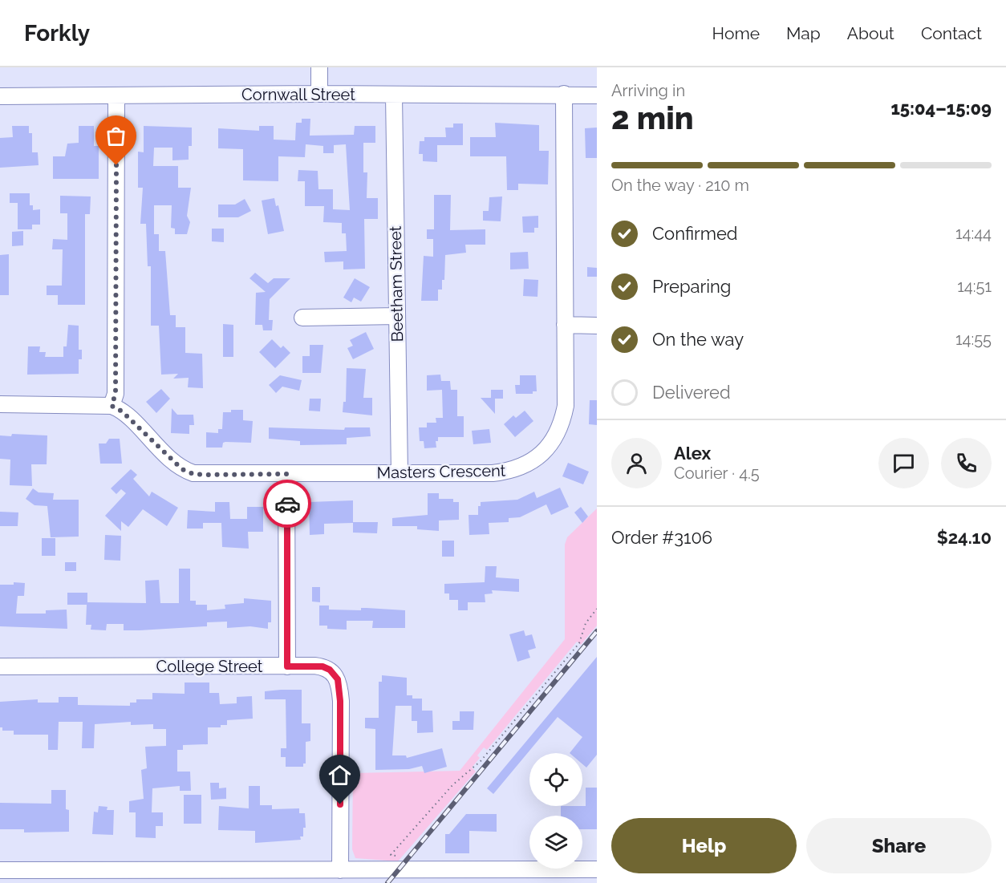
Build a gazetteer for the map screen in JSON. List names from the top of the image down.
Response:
{
  "streets": {
    "street": [
      "Cornwall Street",
      "Beetham Street",
      "Masters Crescent",
      "College Street"
    ]
  },
  "crossings": [
    ["Cornwall Street", "Beetham Street"],
    ["Cornwall Street", "Masters Crescent"],
    ["Beetham Street", "Masters Crescent"]
  ],
  "page": {
    "header": "Forkly",
    "nav": [
      "Home",
      "Map",
      "About",
      "Contact"
    ],
    "heading": ["2 min", "Arriving in", "15:04–15:09"],
    "panel": [
      "Alex",
      "Courier · 4.5",
      "Order #3106",
      "$24.10"
    ],
    "bar": "On the way · 210 m",
    "list": [
      ["Confirmed", "14:44"],
      ["Preparing", "14:51"],
      ["On the way", "14:55"],
      "Delivered"
    ],
    "buttons": ["Help", "Share"]
  }
}
